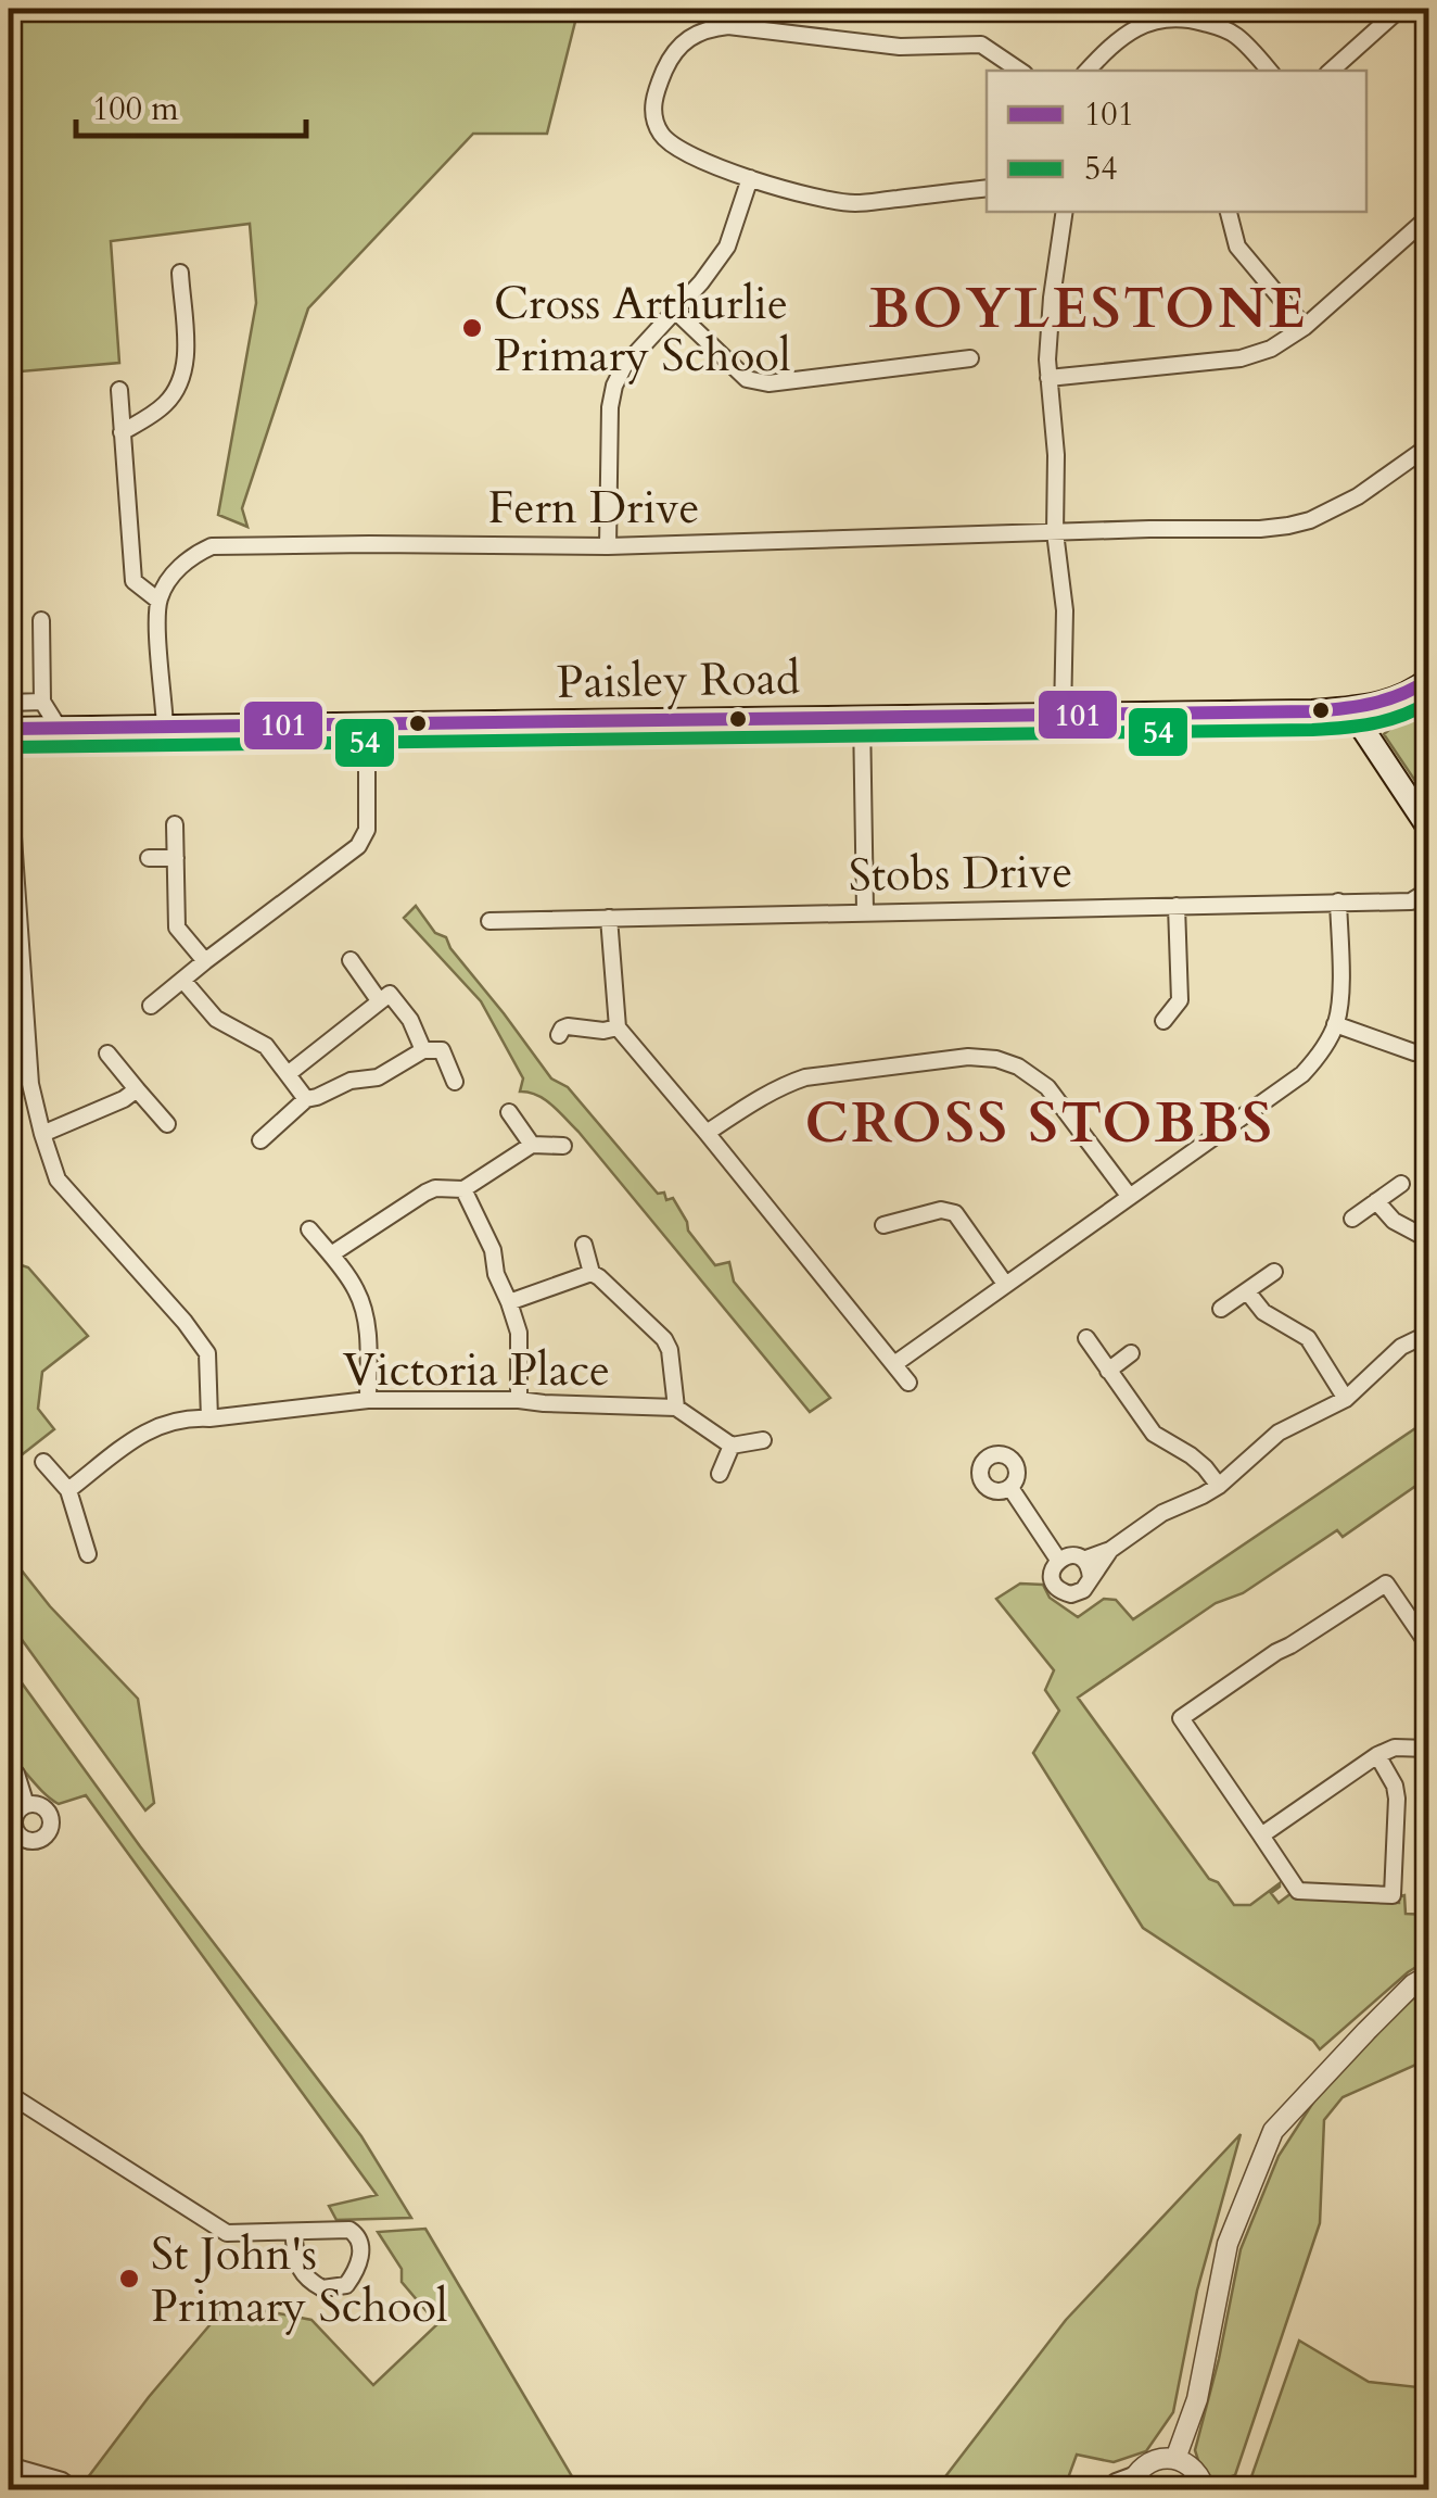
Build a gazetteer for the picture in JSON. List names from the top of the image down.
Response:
{
  "streets": {
    "main road": ["Paisley Road"],
    "street": ["Fern Drive", "Stobs Drive", "Victoria Place"]
  },
  "districts": ["BOYLESTONE", "CROSS STOBBS"],
  "places": ["Cross Arthurlie Primary School", "St John's Primary School"],
  "lines": ["transit line 101", "transit line 54"],
  "legend": ["101", "54"],
  "scale_bar": "100 m"
}
